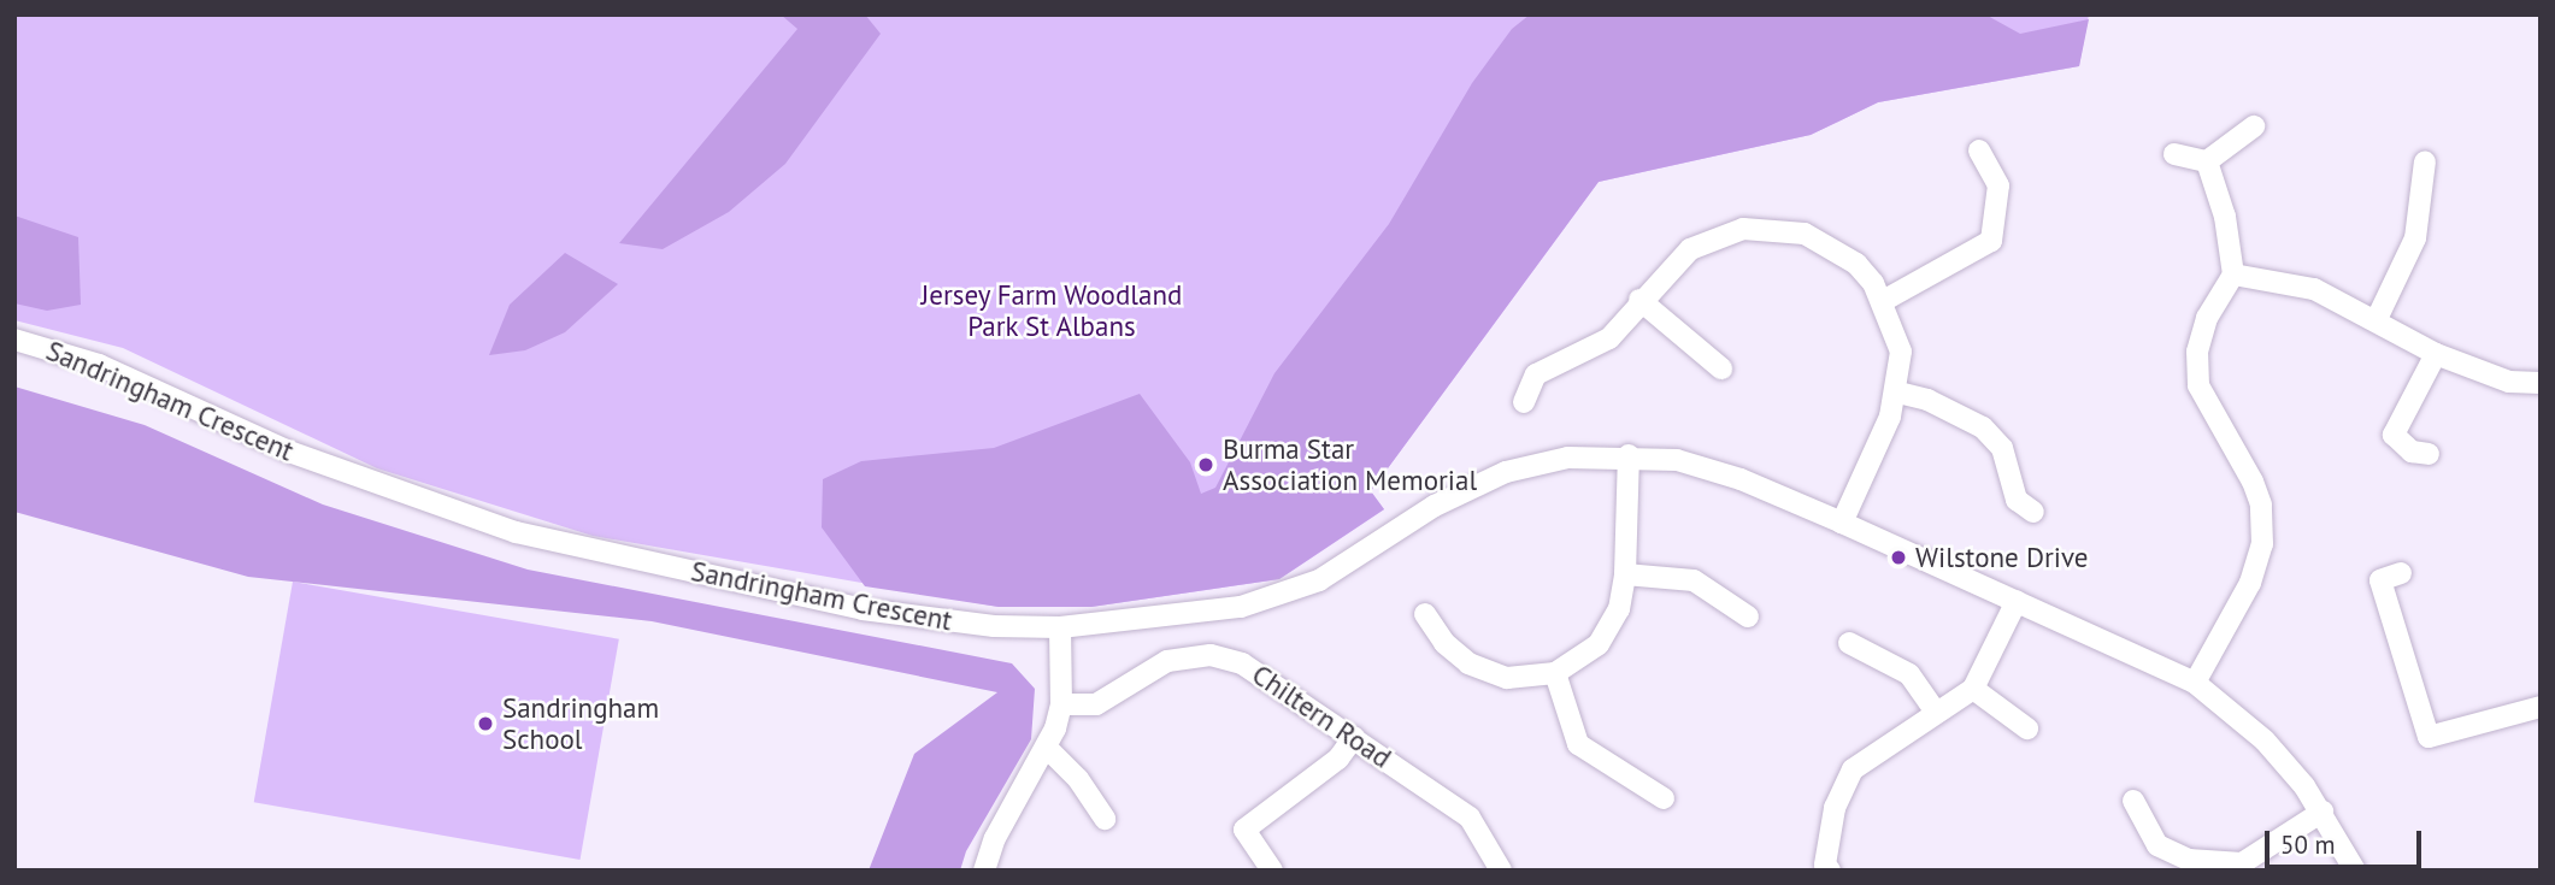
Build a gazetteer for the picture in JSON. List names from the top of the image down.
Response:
{
  "streets": {
    "street": ["Sandringham Crescent", "Chiltern Road"]
  },
  "parks": ["Jersey Farm Woodland Park St Albans"],
  "places": ["Burma Star Association Memorial", "Wilstone Drive", "Sandringham School"],
  "scale_bar": "50 m"
}
